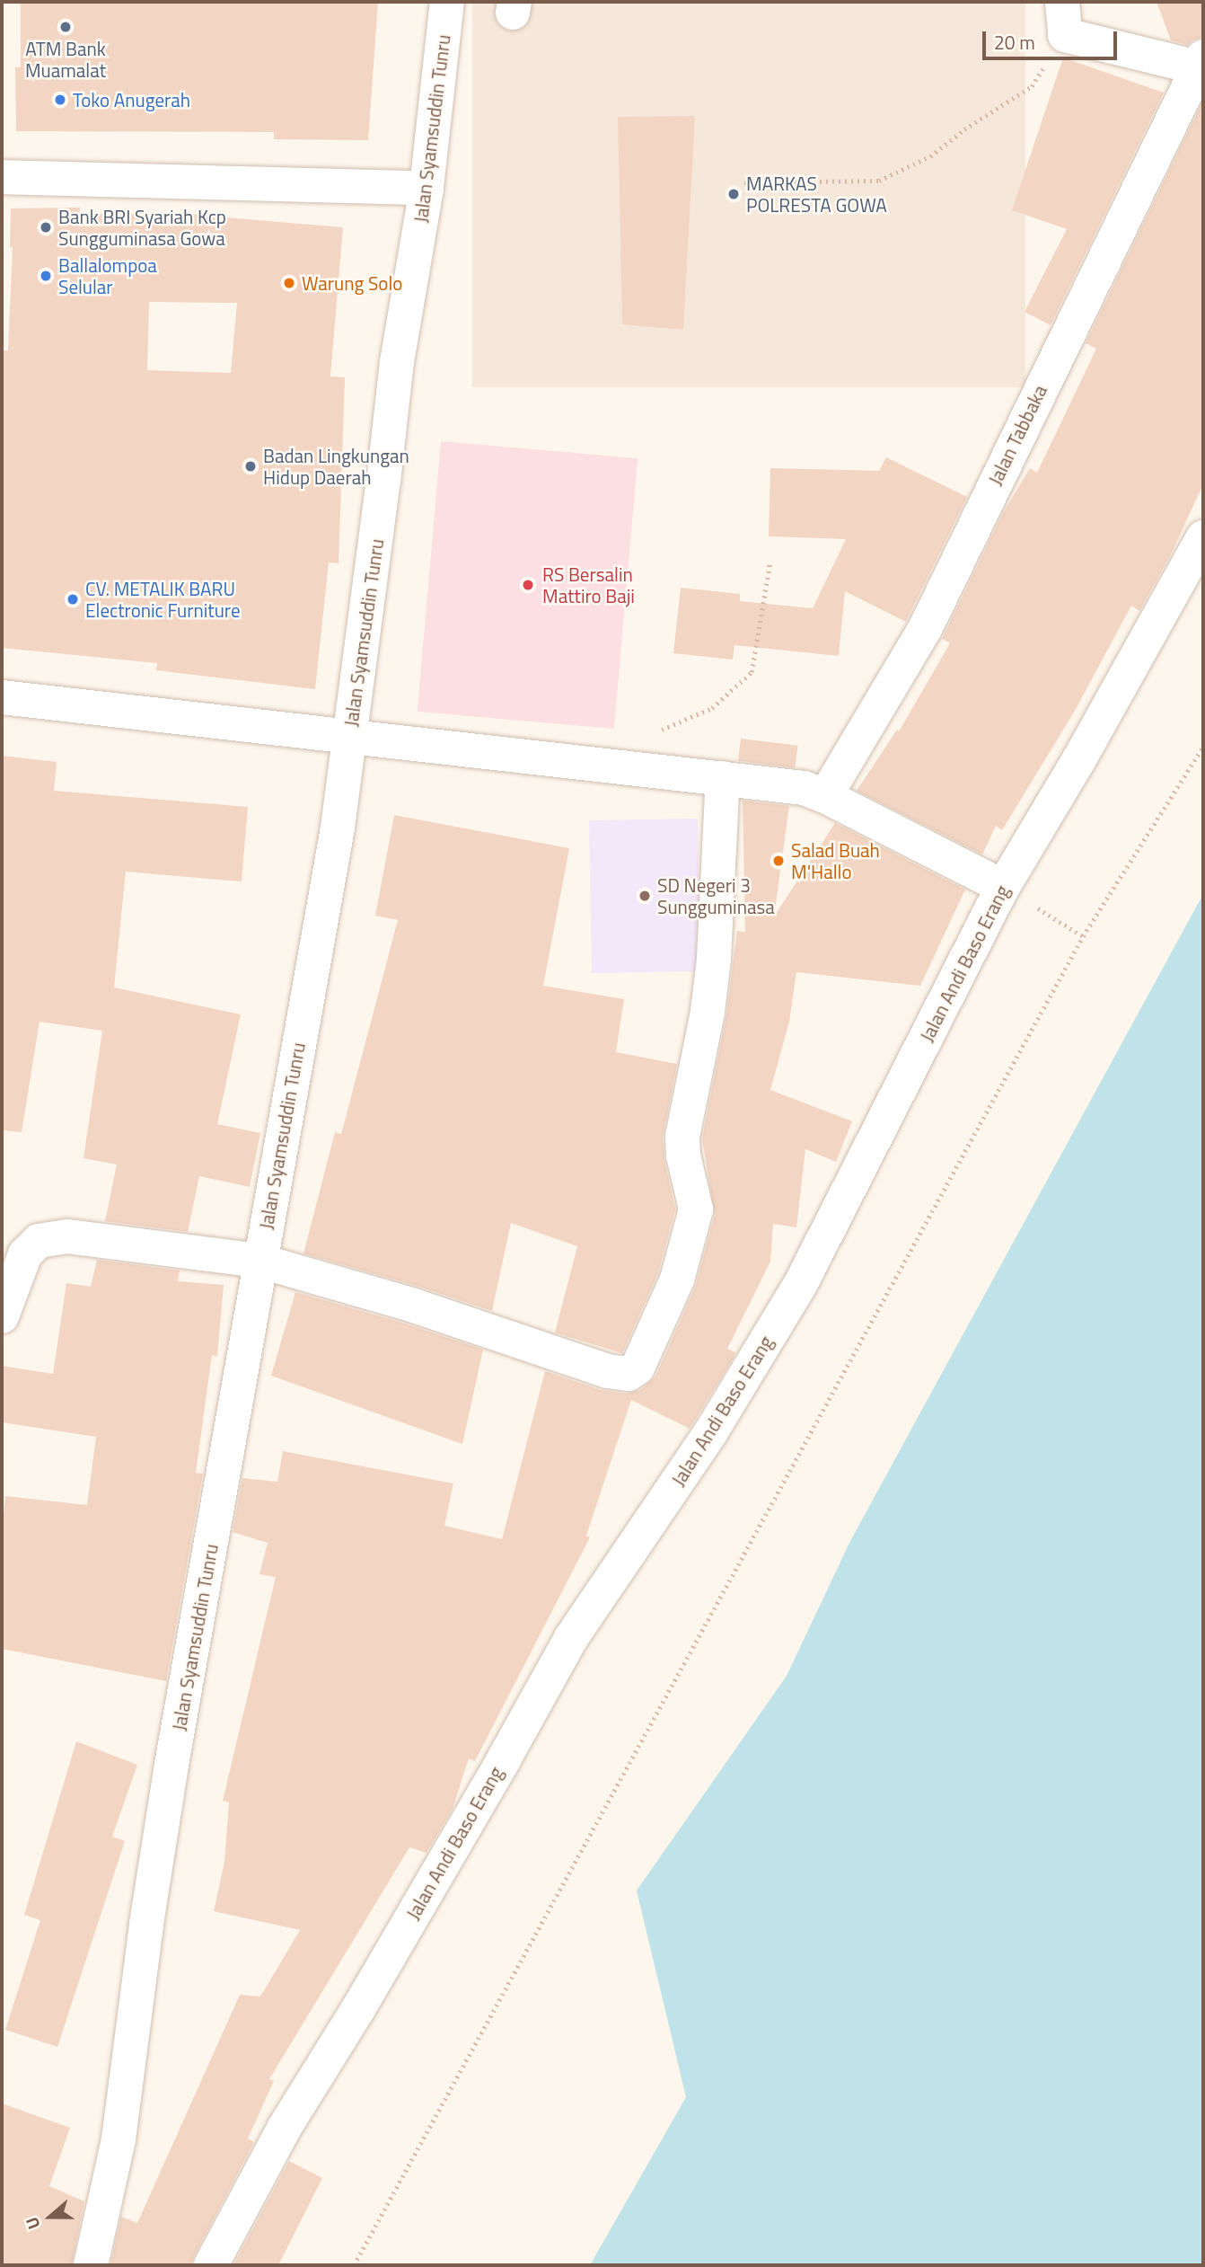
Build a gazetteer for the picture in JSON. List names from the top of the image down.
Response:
{
  "streets": {
    "street": ["Jalan Syamsuddin Tunru", "Jalan Tabbaka", "Jalan Andi Baso Erang"]
  },
  "places": [
    "ATM Bank Muamalat",
    "Toko Anugerah",
    "MARKAS POLRESTA GOWA",
    "Bank BRI Syariah Kcp Sungguminasa Gowa",
    "Ballalompoa Selular",
    "Warung Solo",
    "Badan Lingkungan Hidup Daerah",
    "RS Bersalin Mattiro Baji",
    "CV. METALIK BARU Electronic Furniture",
    "Salad Buah M'Hallo",
    "SD Negeri 3 Sungguminasa"
  ],
  "scale_bar": "20 m",
  "north": "left"
}
